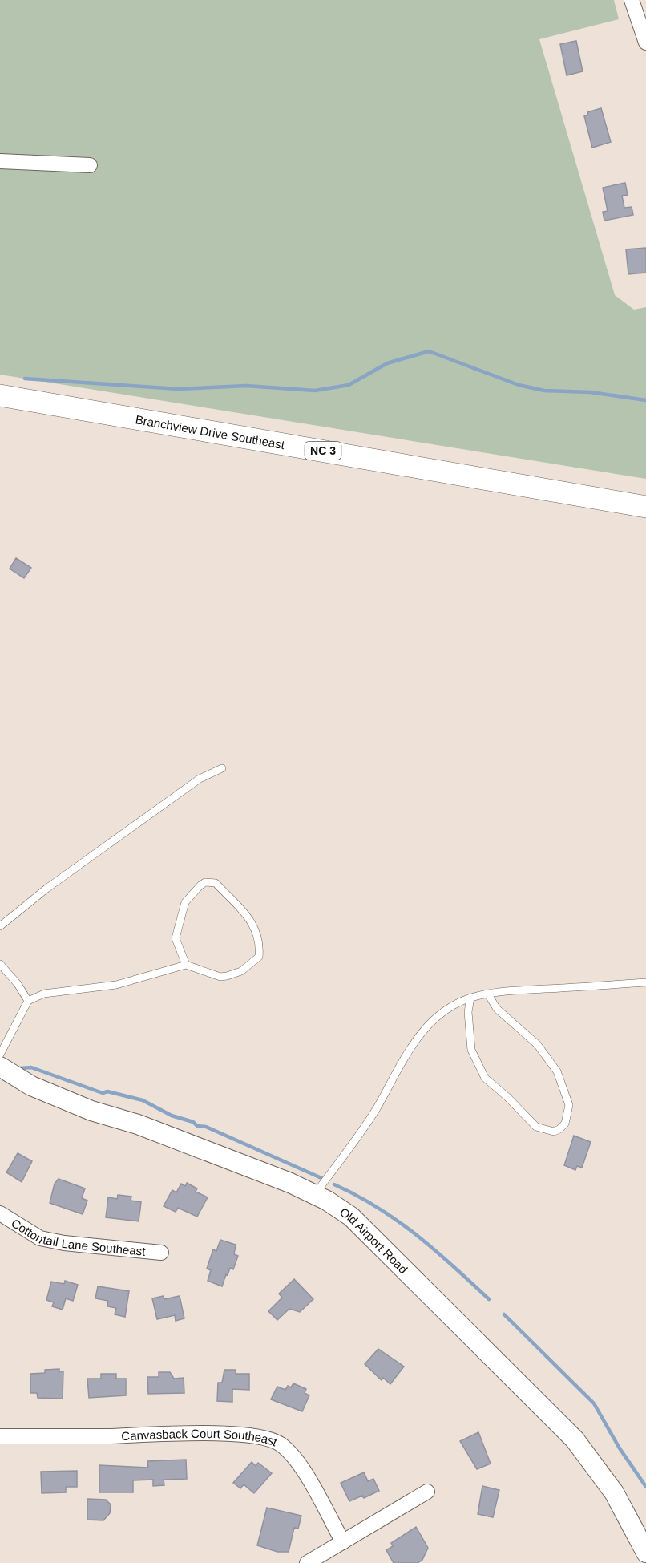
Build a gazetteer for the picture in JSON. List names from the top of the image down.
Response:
{
  "streets": {
    "main road": ["Branchview Drive Southeast", "NC 3"],
    "street": ["Cottontail Lane Southeast", "Old Airport Road", "Canvasback Court Southeast"]
  }
}
